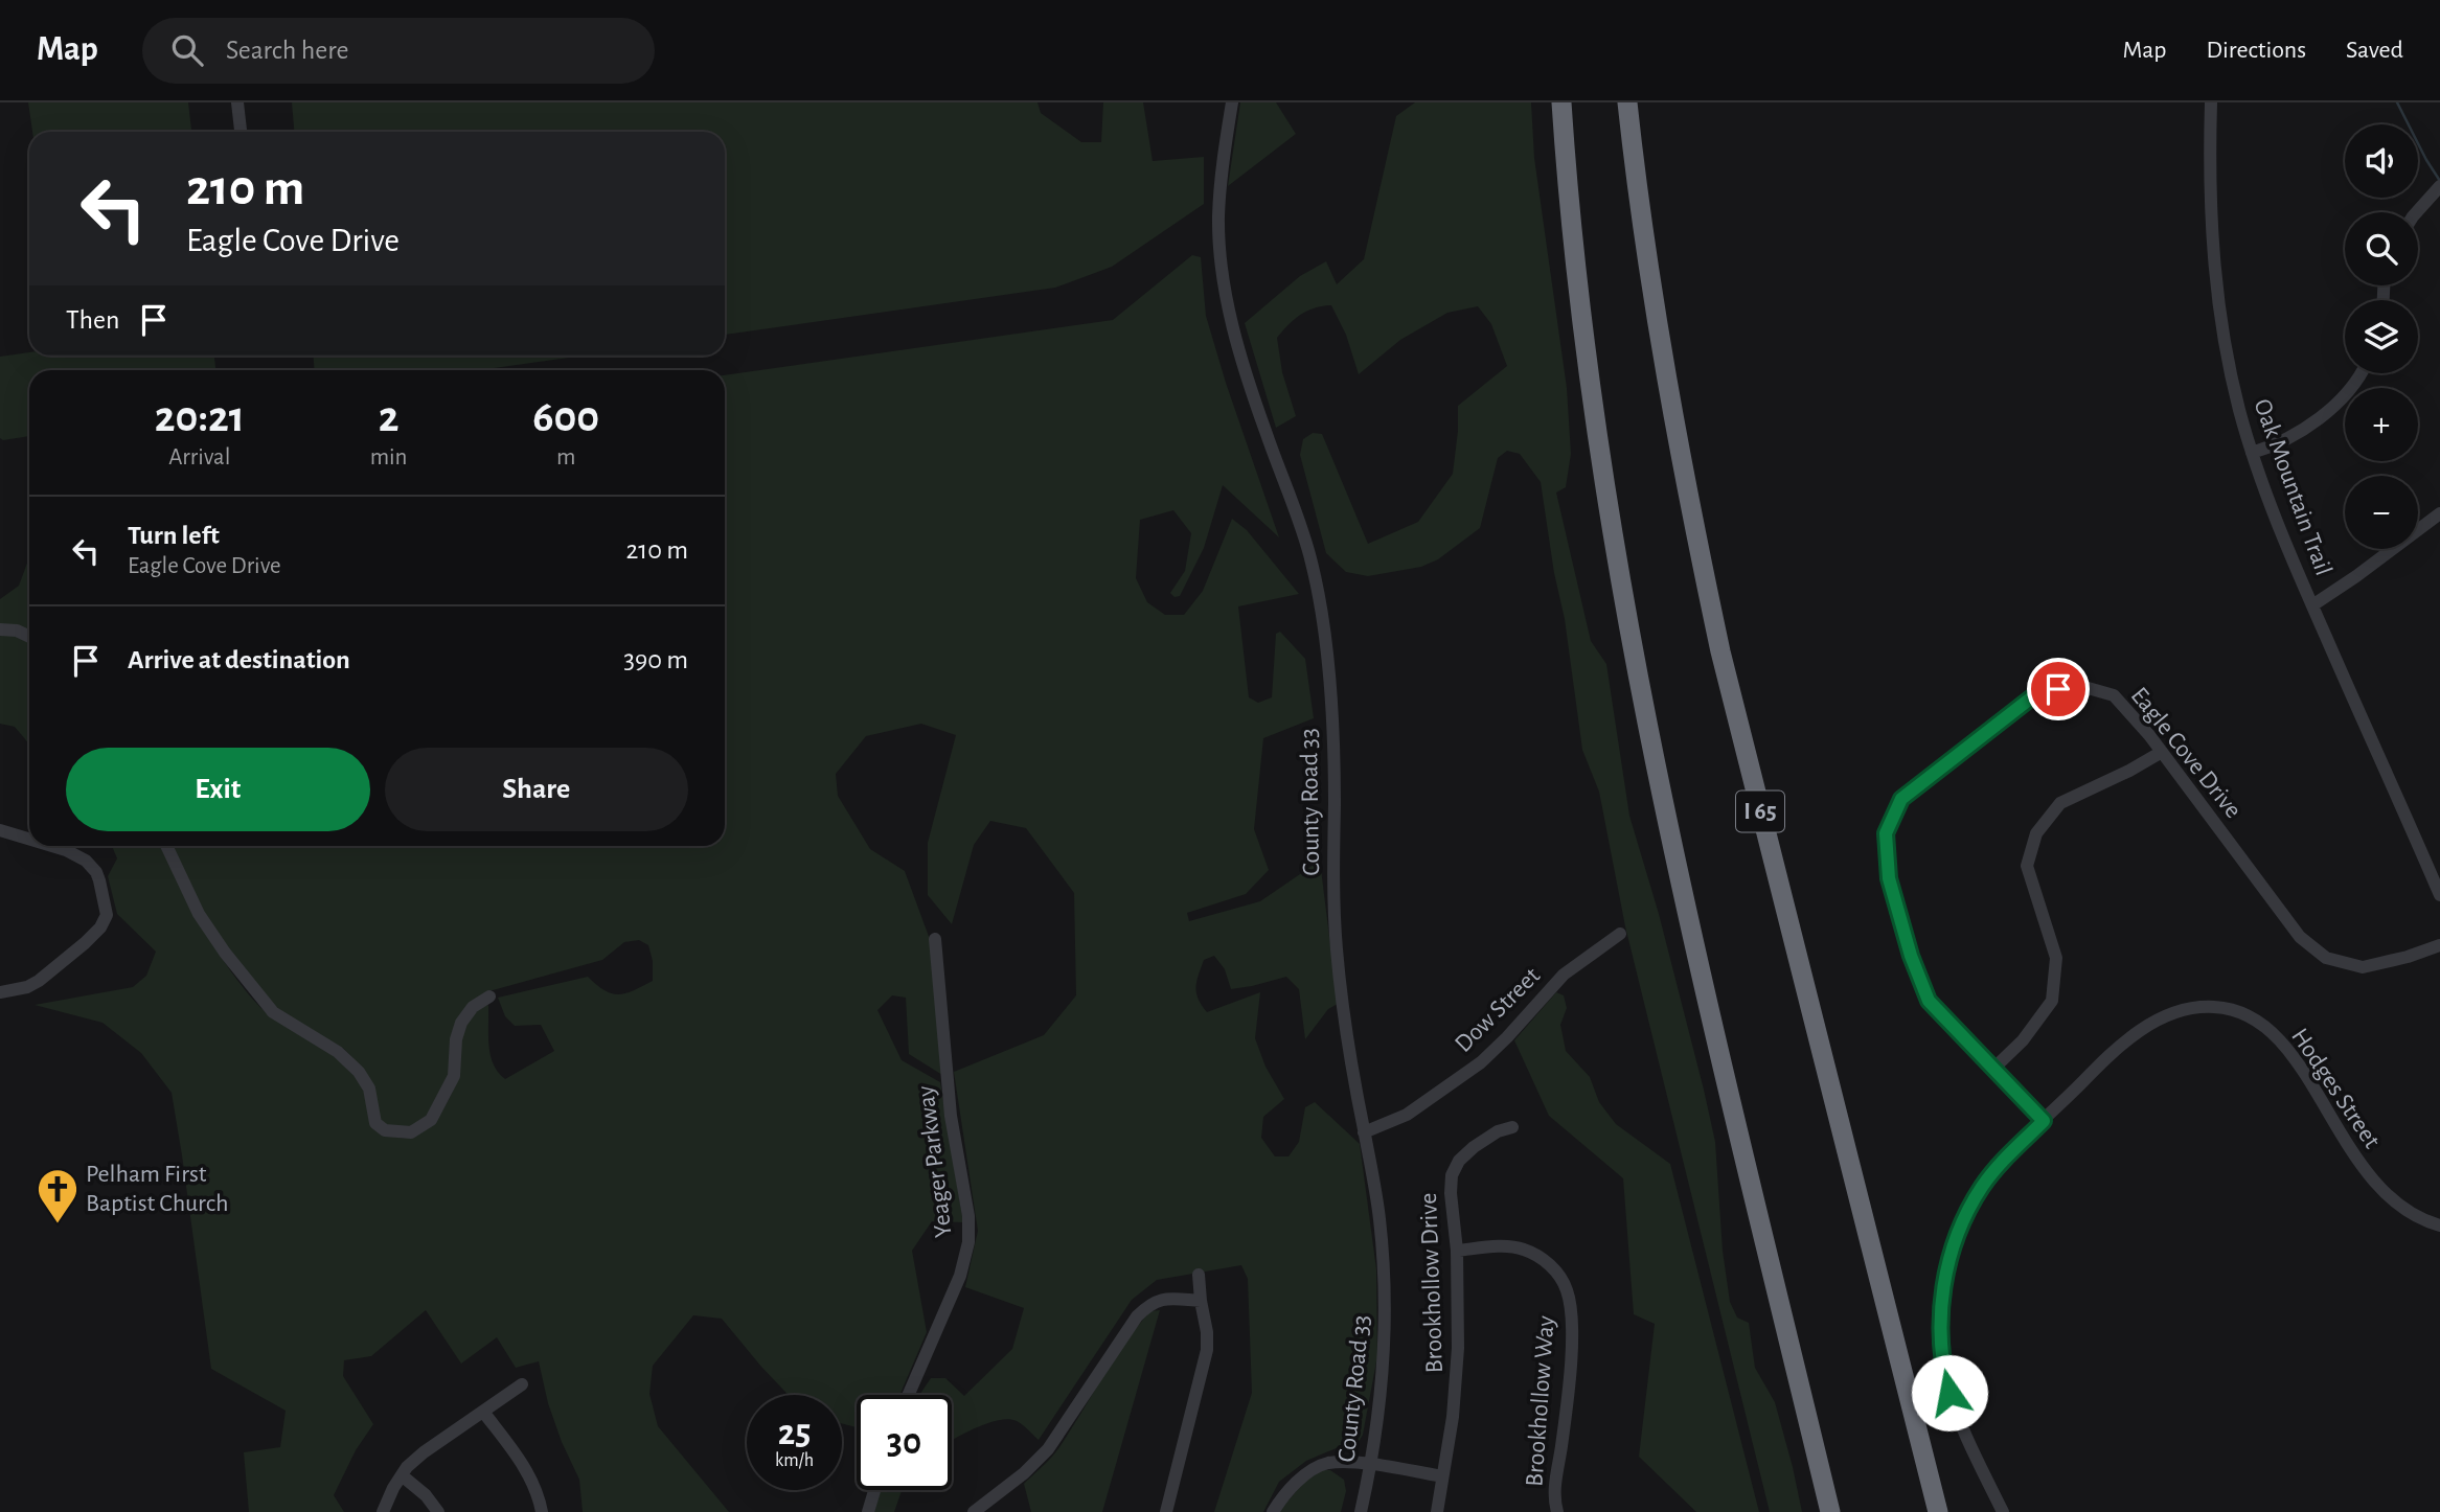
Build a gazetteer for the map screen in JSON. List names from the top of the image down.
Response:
{
  "streets": {
    "highway": ["I 65"],
    "street": [
      "Oak Mountain Trail",
      "Eagle Cove Drive",
      "County Road 33",
      "Dow Street",
      "Hodges Street",
      "Yeager Parkway",
      "Brookhollow Drive",
      "Brookhollow Way"
    ]
  },
  "crossings": [
    ["Eagle Cove Drive", "Hodges Street"],
    ["County Road 33", "Dow Street"],
    ["Brookhollow Drive", "Brookhollow Way"]
  ],
  "places": {
    "church": ["Pelham First Baptist Church"]
  },
  "page": {
    "header": "Map",
    "search": "Search here",
    "nav": ["Map", "Directions", "Saved"],
    "map_buttons": ["+", "−"],
    "turn": ["210 m", "Eagle Cove Drive"],
    "then": "Then",
    "eta": [
      "20:21",
      "Arrival",
      "2",
      "min",
      "600",
      "m"
    ],
    "list": [
      {
        "name": "Turn left",
        "note": "Eagle Cove Drive",
        "value": "210 m"
      },
      {
        "name": "Arrive at destination",
        "value": "390 m"
      }
    ],
    "buttons": ["Exit", "Share"],
    "speed": "25 km/h",
    "limit": "30"
  }
}
